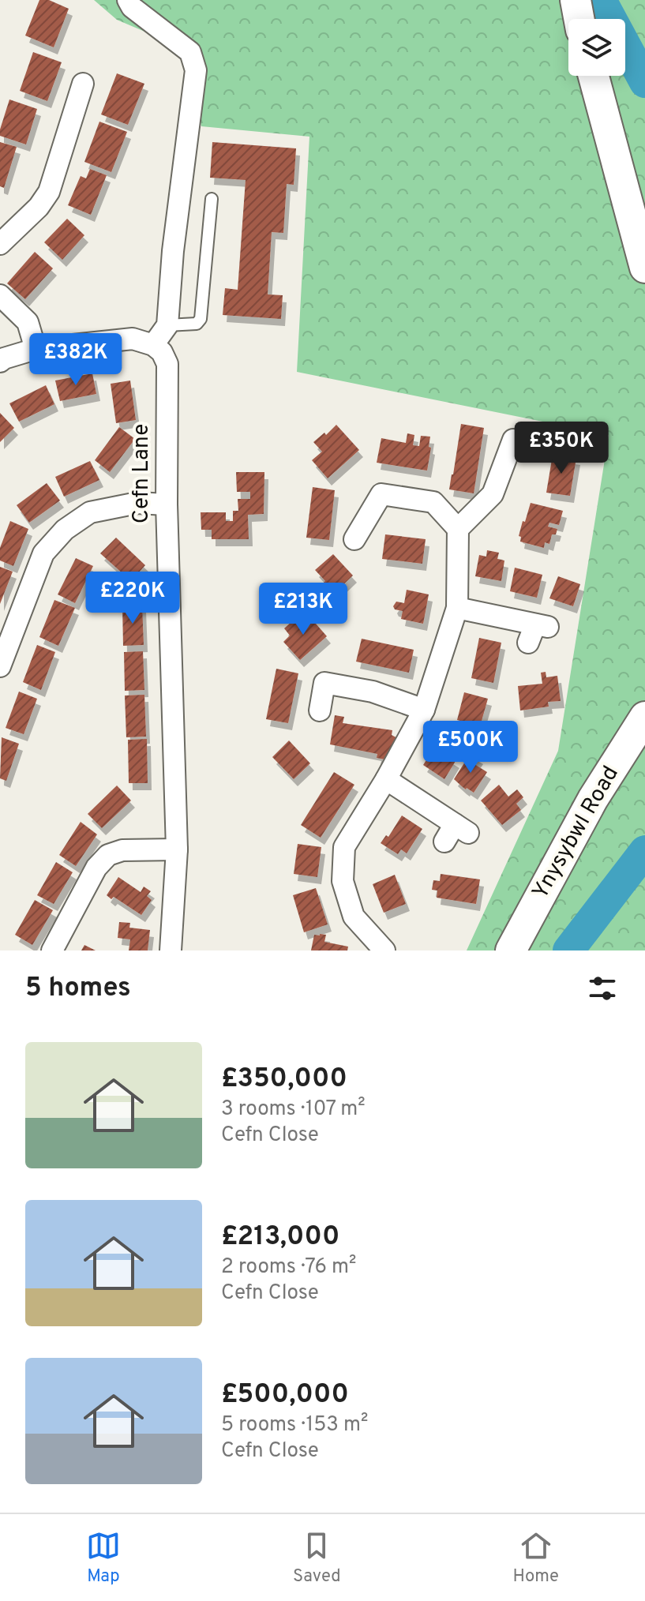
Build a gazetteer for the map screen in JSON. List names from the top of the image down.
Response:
{
  "streets": {
    "main road": ["Ynysybwl Road"],
    "street": ["Cefn Lane"]
  },
  "page": {
    "price": [
      "£382K",
      "£350K",
      "£220K",
      "£213K",
      "£500K"
    ],
    "heading": "5 homes",
    "list": [
      {
        "name": "£350,000",
        "note": "3 rooms · 107 m² · Cefn Close"
      },
      {
        "name": "£213,000",
        "note": "2 rooms · 76 m² · Cefn Close"
      },
      {
        "name": "£500,000",
        "note": "5 rooms · 153 m² · Cefn Close"
      }
    ],
    "tabs": ["Map", "Saved", "Home"]
  }
}
